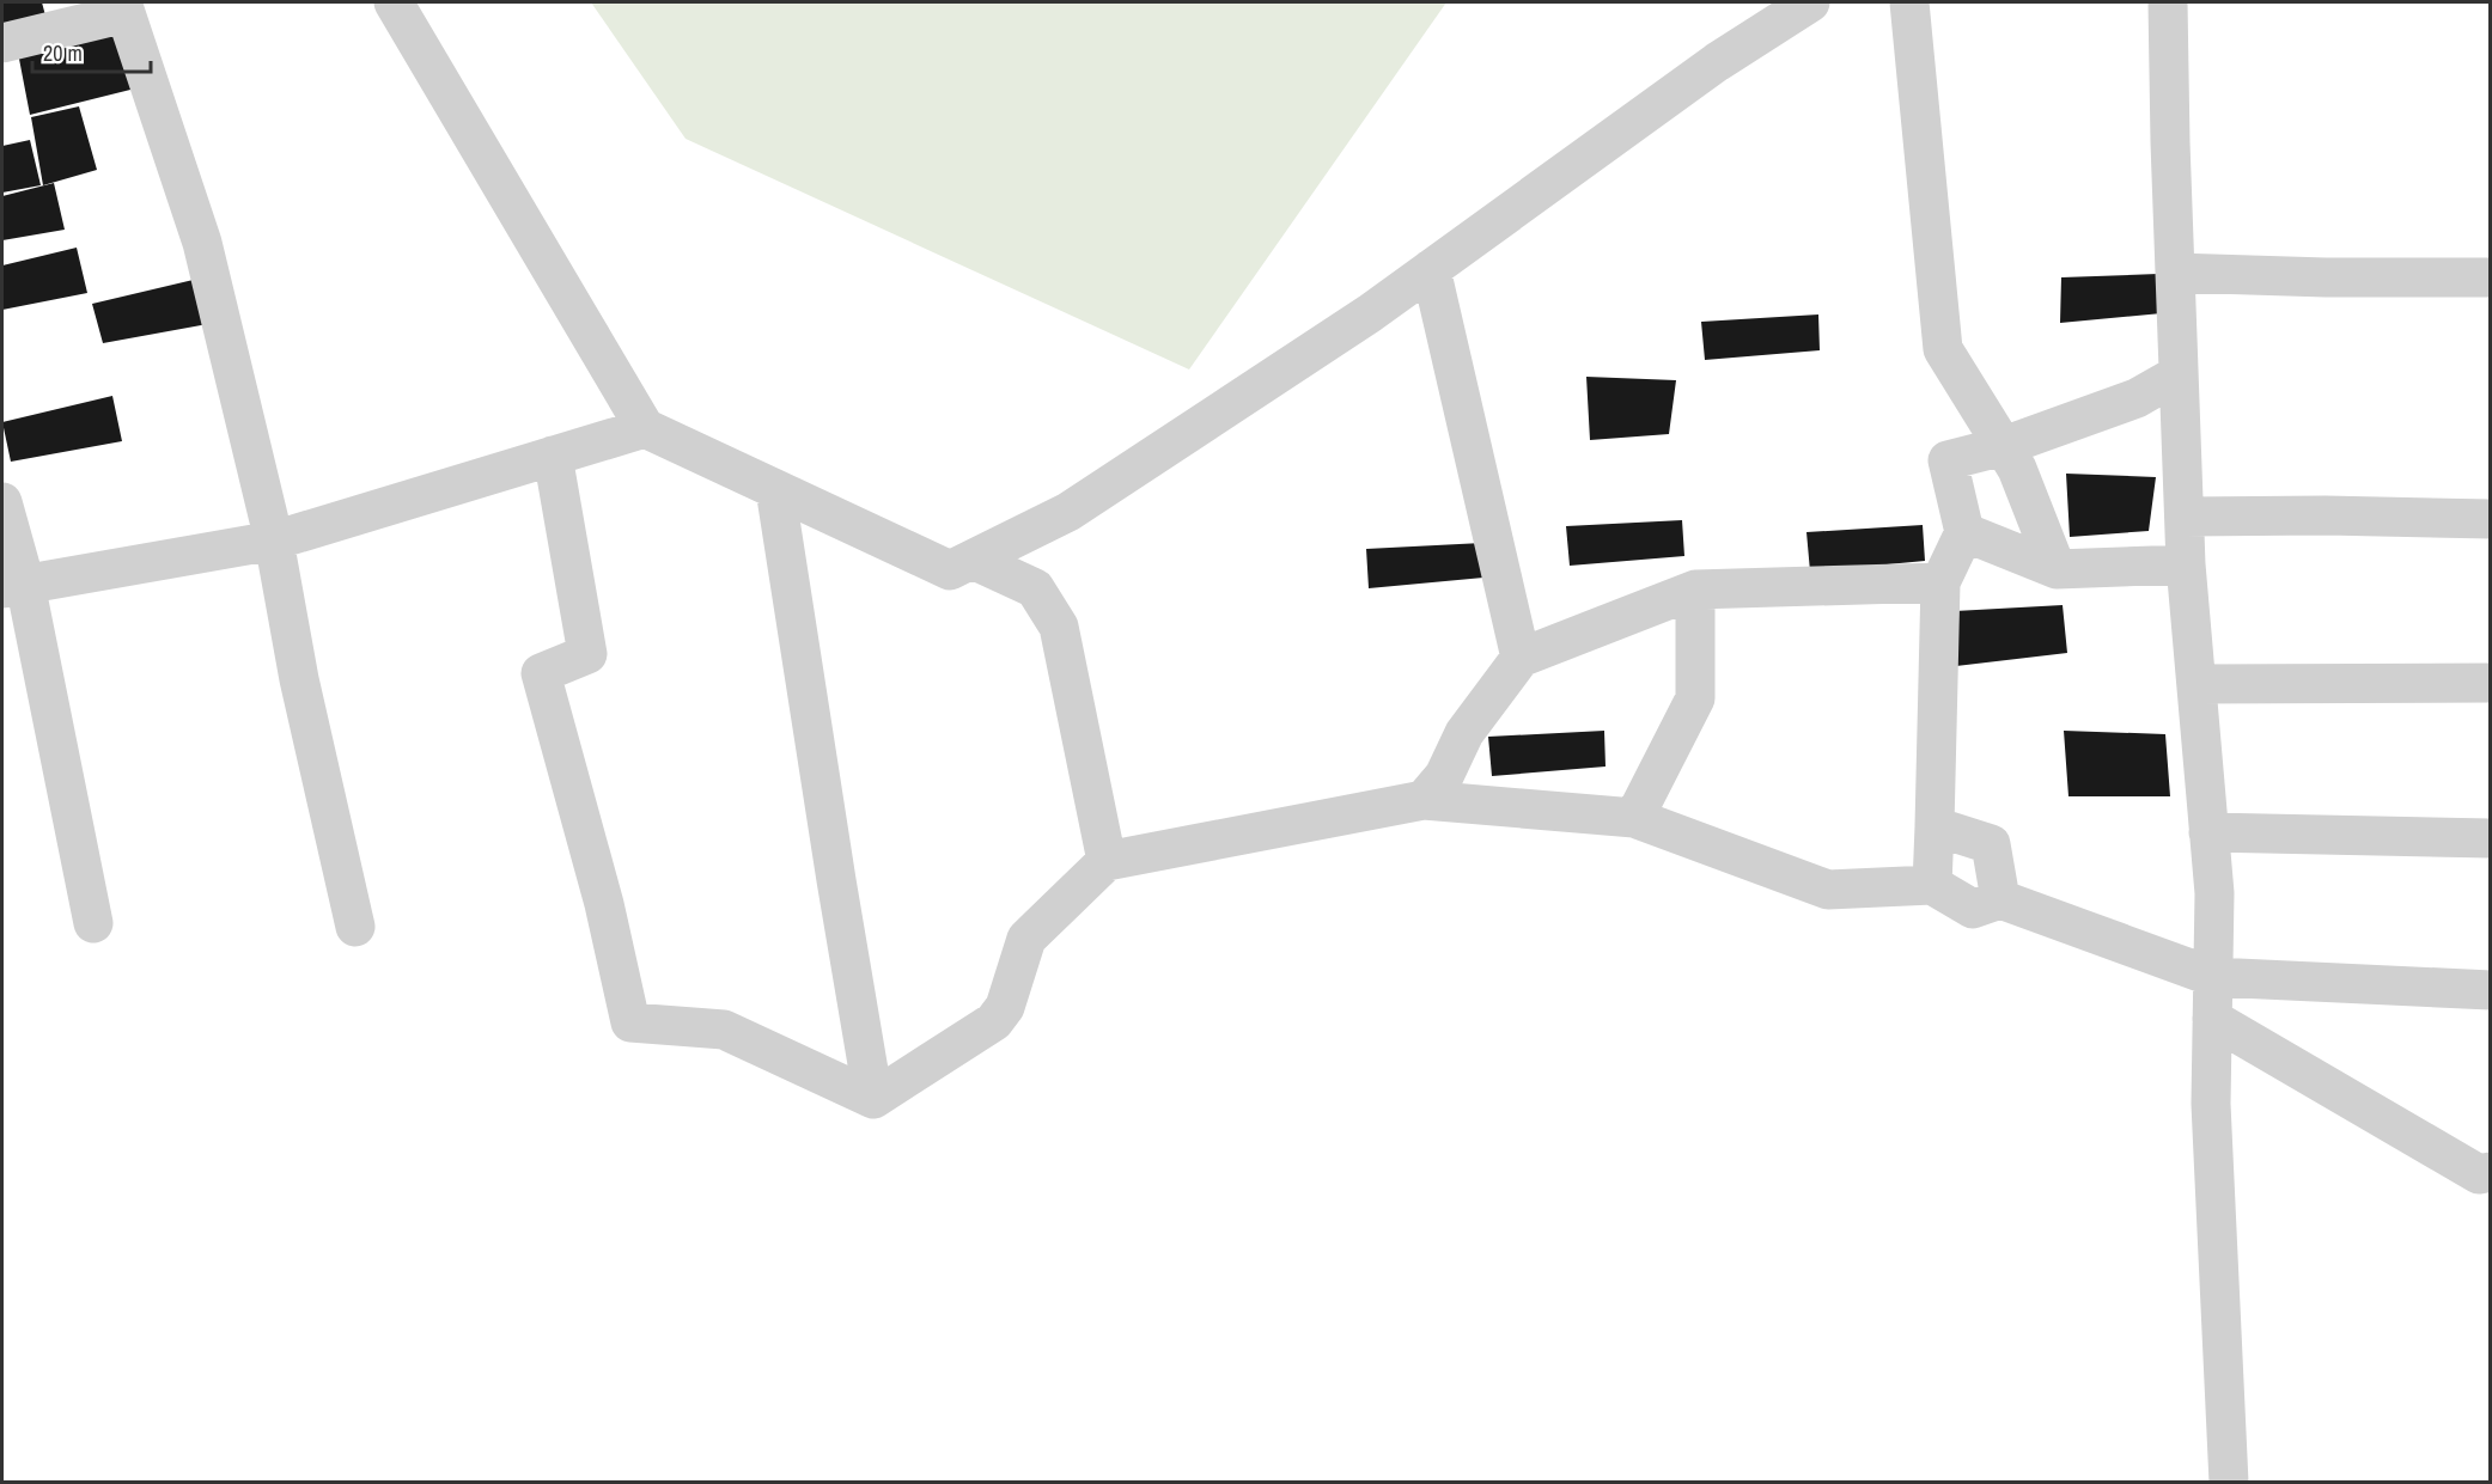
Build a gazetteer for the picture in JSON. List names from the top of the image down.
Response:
{
  "scale_bar": "20 m"
}
